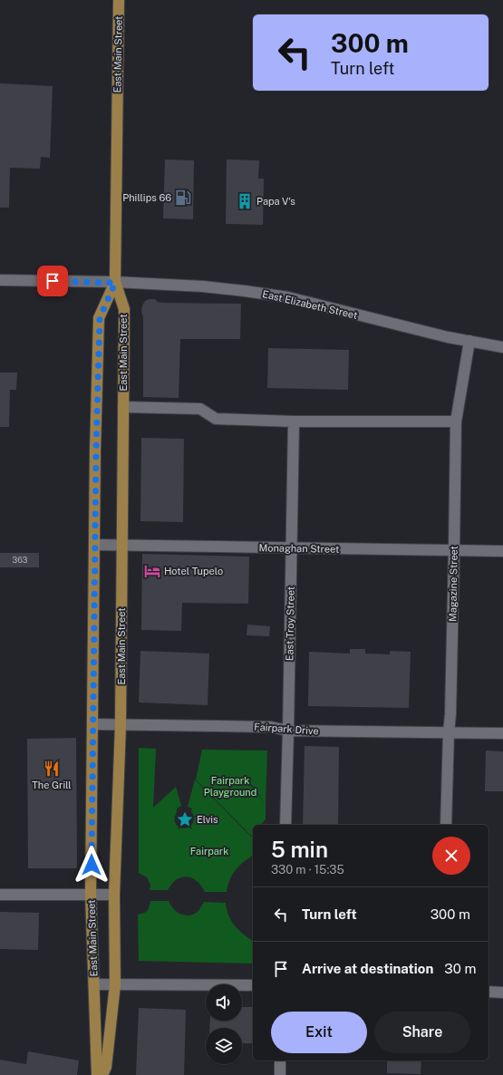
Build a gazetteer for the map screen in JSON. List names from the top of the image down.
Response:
{
  "streets": {
    "main road": ["East Main Street"],
    "street": [
      "East Elizabeth Street",
      "Monaghan Street",
      "Magazine Street",
      "East Troy Street",
      "Fairpark Drive"
    ]
  },
  "crossings": [
    ["East Main Street", "East Elizabeth Street"],
    ["East Main Street", "Monaghan Street"],
    ["East Main Street", "Fairpark Drive"],
    ["East Elizabeth Street", "Magazine Street"],
    ["Monaghan Street", "Magazine Street"],
    ["Monaghan Street", "East Troy Street"],
    ["Magazine Street", "Fairpark Drive"],
    ["East Troy Street", "Fairpark Drive"]
  ],
  "parks": ["Fairpark Playground", "Fairpark"],
  "places": {
    "fuel station": ["Phillips 66"],
    "building": ["Papa V's"],
    "hotel": ["Hotel Tupelo"],
    "restaurant": ["The Grill"],
    "place": ["Elvis"]
  },
  "house_numbers": ["363"],
  "page": {
    "turn": ["300 m", "Turn left"],
    "heading": ["5 min", "330 m · 15:35"],
    "list": [
      {
        "name": "Turn left",
        "value": "300 m"
      },
      {
        "name": "Arrive at destination",
        "value": "30 m"
      }
    ],
    "buttons": ["Exit", "Share"]
  }
}
